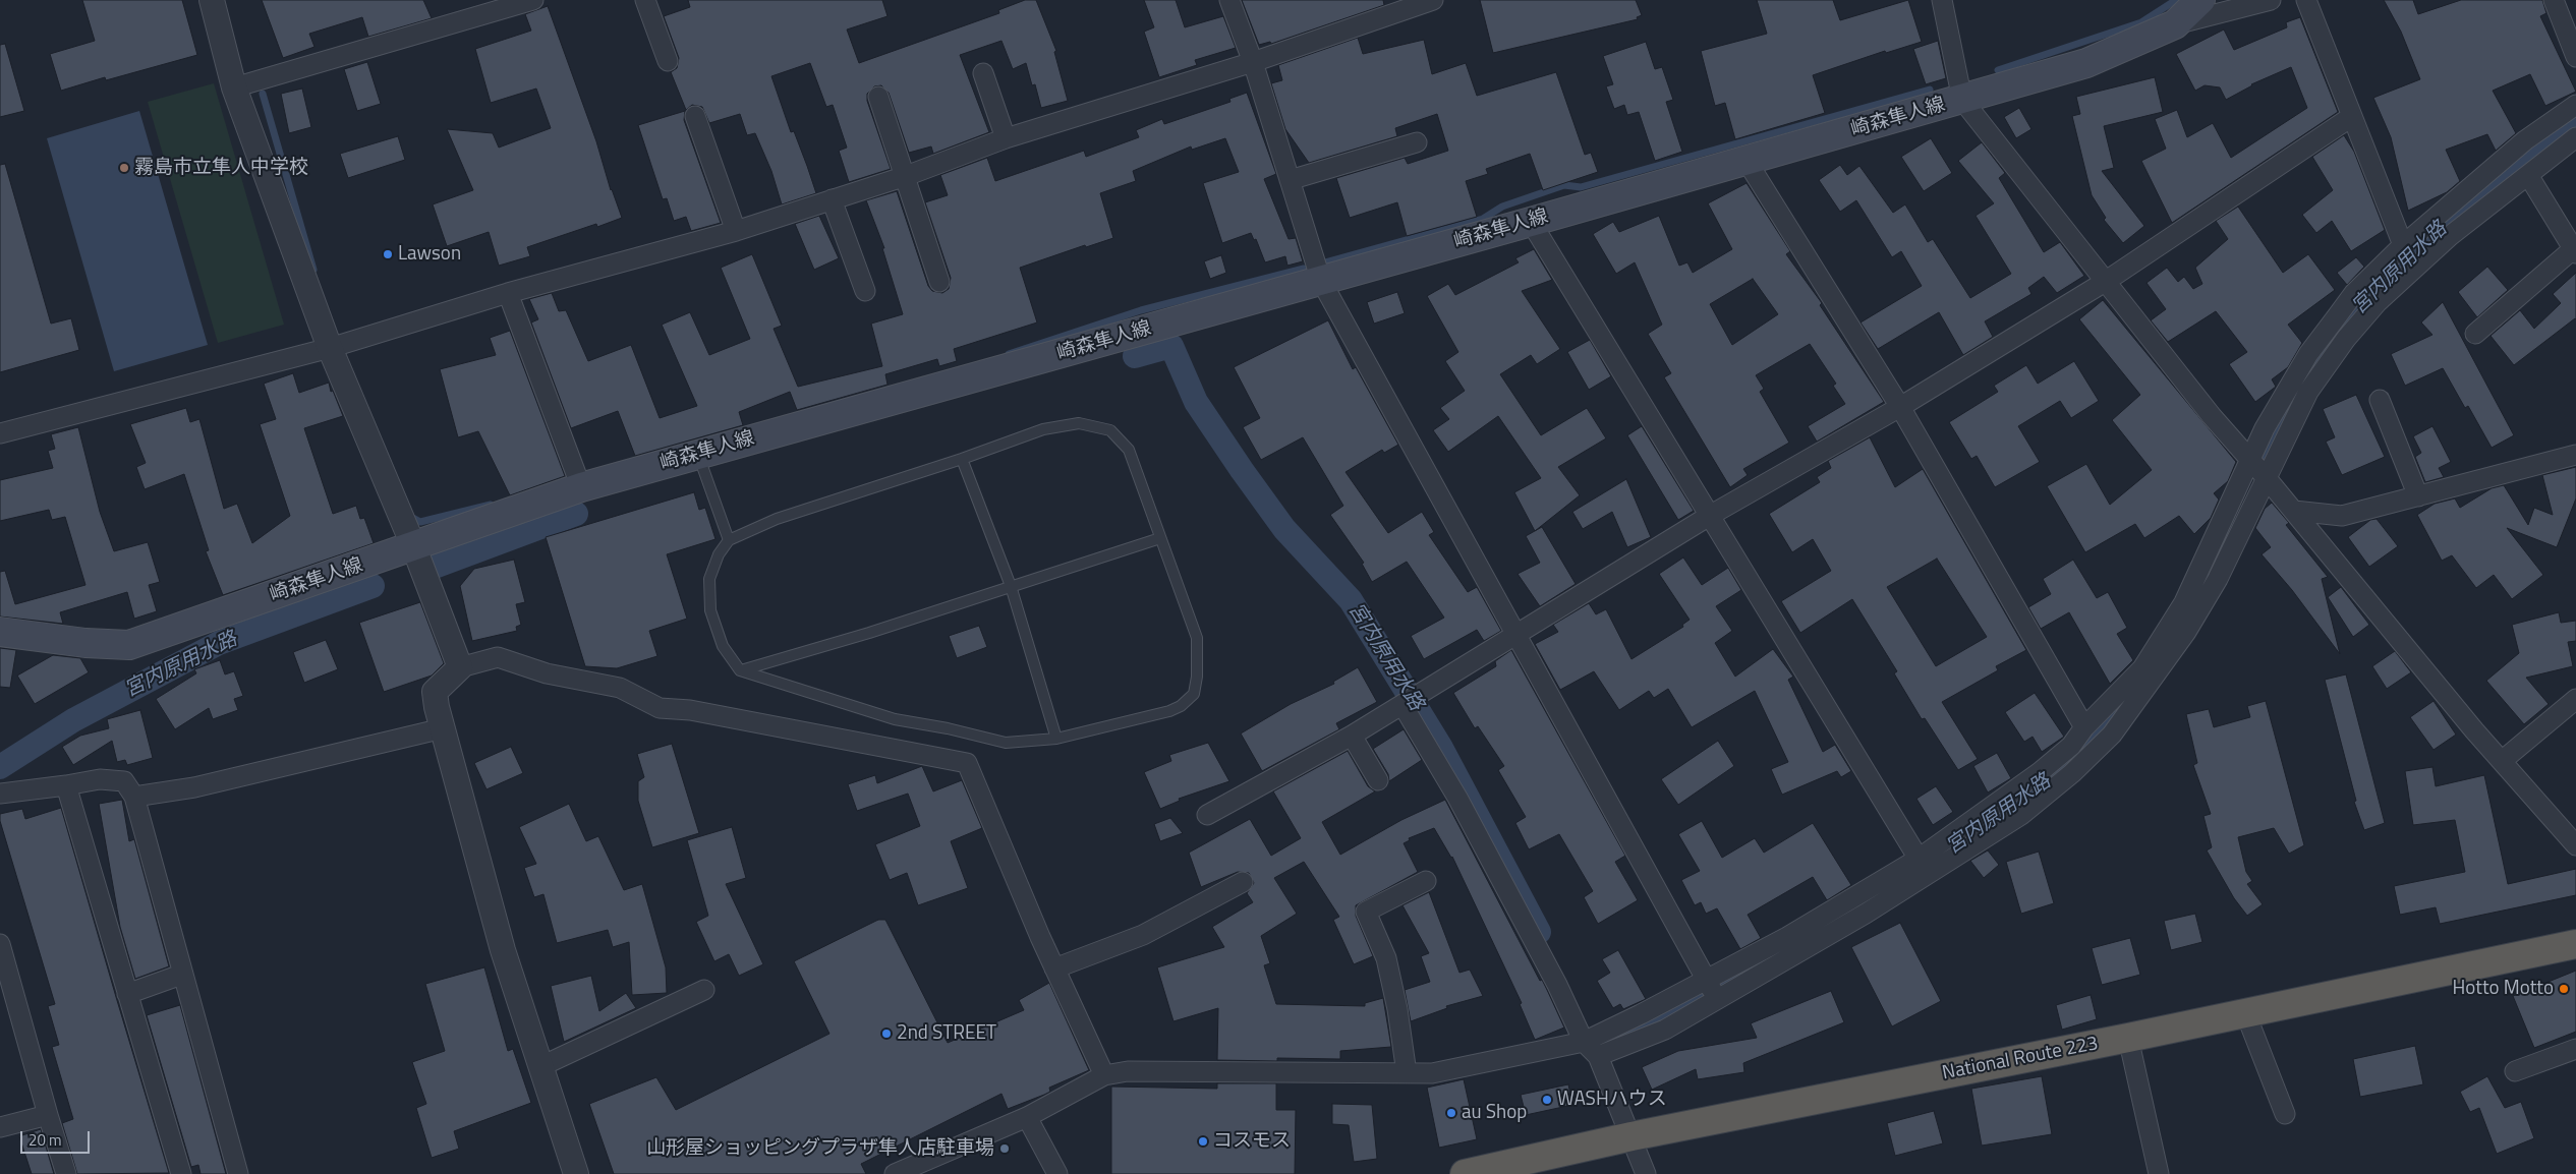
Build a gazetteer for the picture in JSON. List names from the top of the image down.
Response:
{
  "streets": {
    "highway": ["National Route 223"],
    "main road": ["崎森隼人線"]
  },
  "water": ["宮内原用水路"],
  "places": [
    "霧島市立隼人中学校",
    "Lawson",
    "Hotto Motto",
    "2nd STREET",
    "WASHハウス",
    "au Shop",
    "コスモス",
    "山形屋ショッピングプラザ隼人店駐車場"
  ],
  "scale_bar": "20 m"
}
